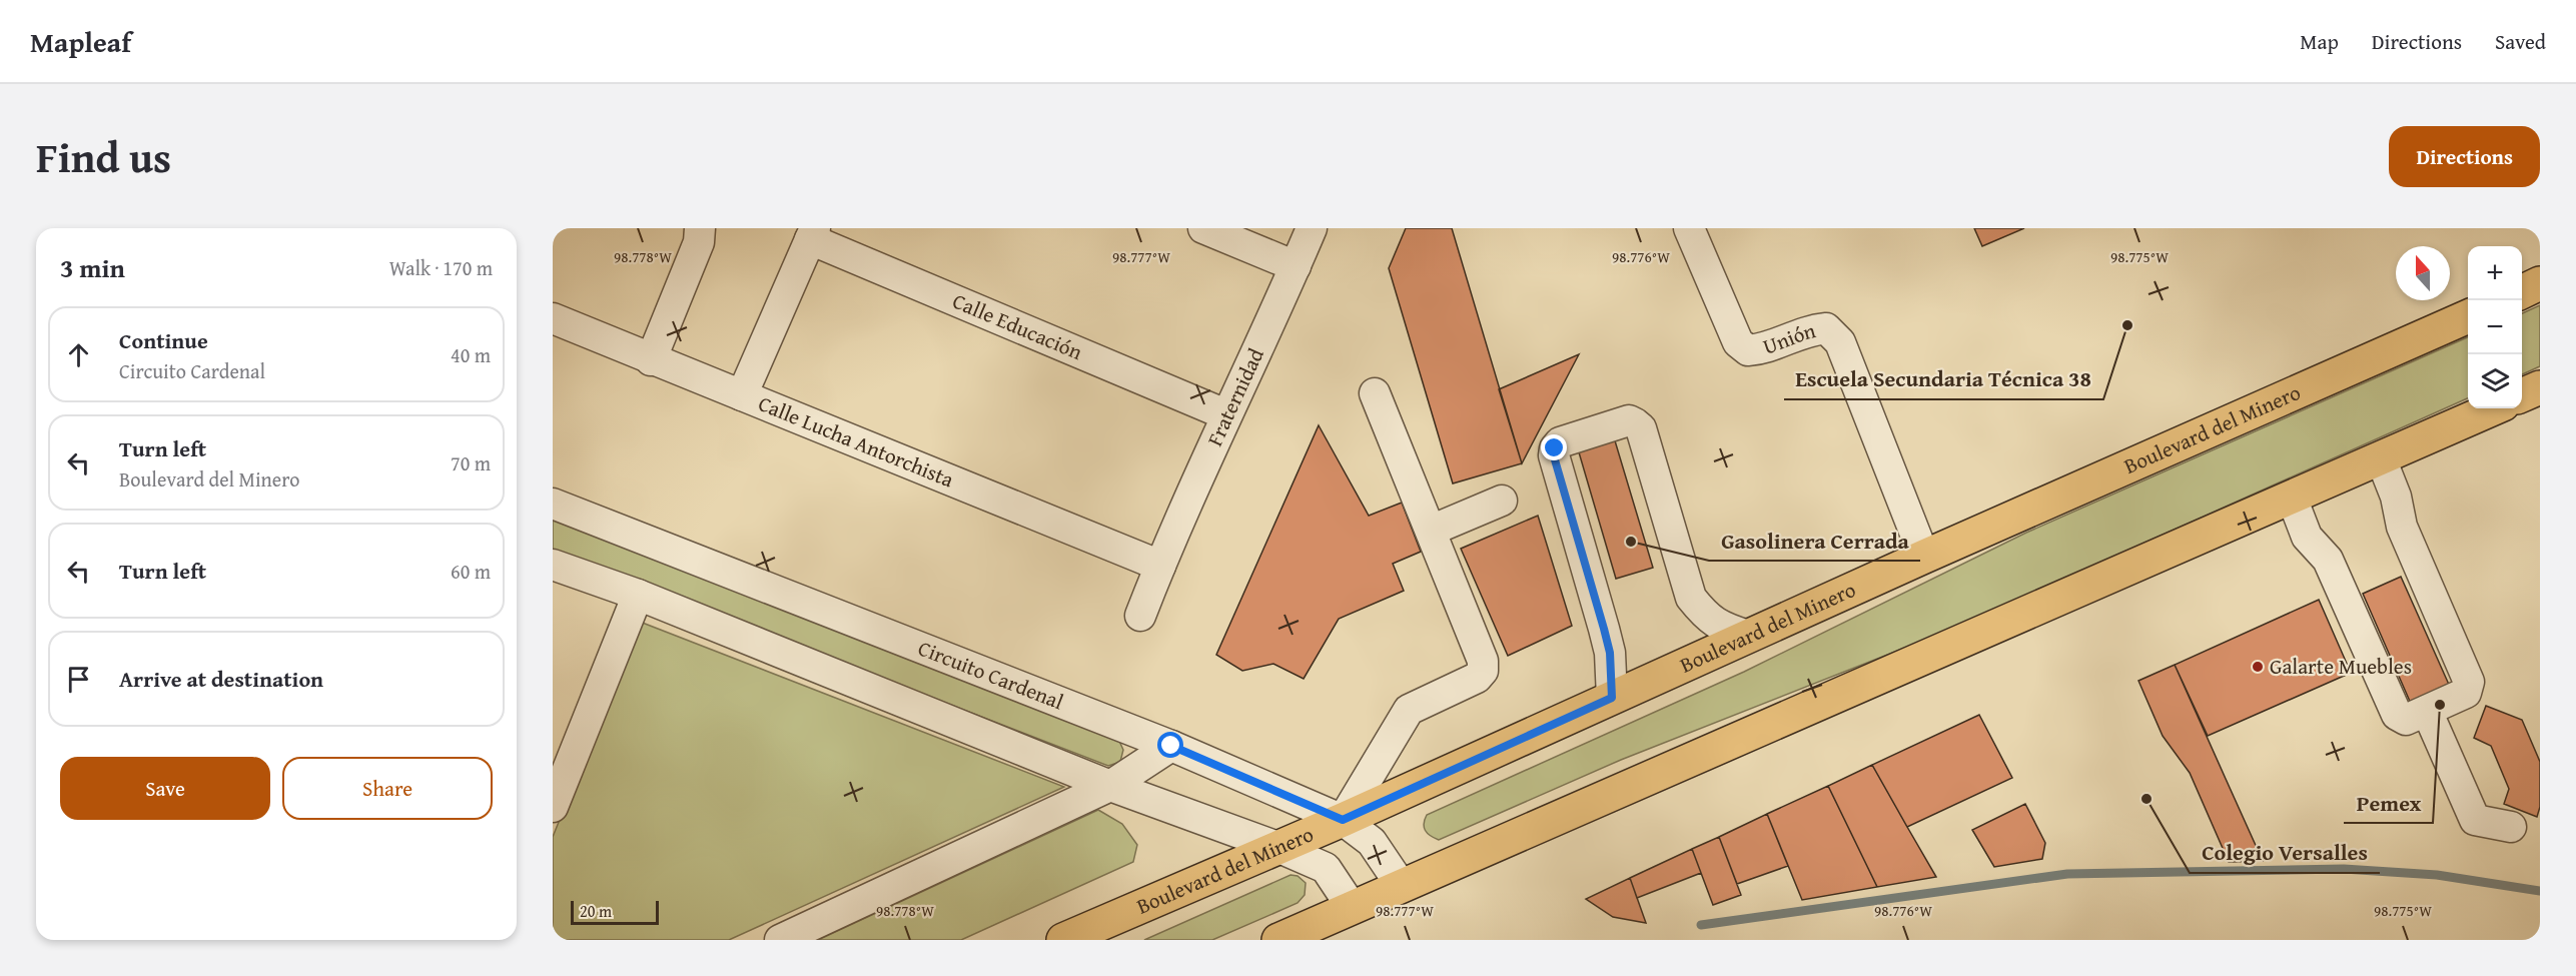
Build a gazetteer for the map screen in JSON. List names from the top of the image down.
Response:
{
  "streets": {
    "main road": ["Boulevard del Minero"],
    "street": [
      "Calle Educación",
      "Unión",
      "Fraternidad",
      "Calle Lucha Antorchista",
      "Circuito Cardenal"
    ]
  },
  "crossings": [
    ["Calle Educación", "Fraternidad"],
    ["Unión", "Boulevard del Minero"],
    ["Fraternidad", "Calle Lucha Antorchista"],
    ["Boulevard del Minero", "Circuito Cardenal"]
  ],
  "places": [
    "Escuela Secundaria Técnica 38",
    "Gasolinera Cerrada",
    "Galarte Muebles",
    "Pemex",
    "Colegio Versalles"
  ],
  "scale_bar": "20 m",
  "north": "top",
  "page": {
    "header": "Mapleaf",
    "nav": ["Map", "Directions", "Saved"],
    "title": "Find us",
    "buttons": [
      "Directions",
      ["Save", "Share"]
    ],
    "heading": ["3 min", "Walk · 170 m"],
    "map_buttons": ["+", "−"],
    "list": [
      ["Continue", "Circuito Cardenal", "40 m"],
      ["Turn left", "Boulevard del Minero", "70 m"],
      ["Turn left", "60 m"],
      "Arrive at destination"
    ],
    "scale": "20 m"
  },
  "coordinates": [
    "98.778°W",
    "98.777°W",
    "98.776°W",
    "98.775°W"
  ]
}
